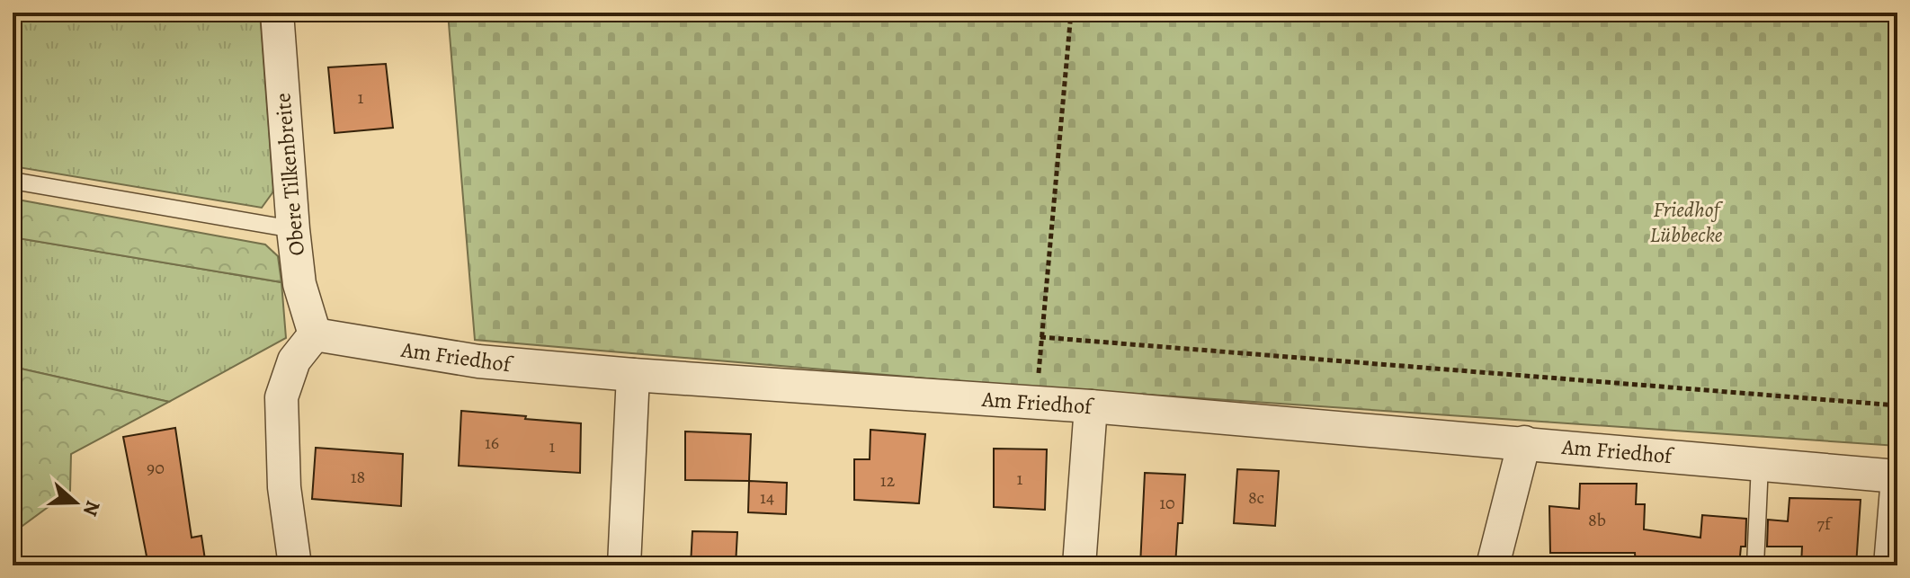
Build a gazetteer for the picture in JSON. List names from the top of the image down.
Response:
{
  "streets": {
    "street": ["Obere Tilkenbreite", "Am Friedhof"]
  },
  "crossings": [
    ["Obere Tilkenbreite", "Am Friedhof"]
  ],
  "parks": ["Friedhof Lübbecke"],
  "house_numbers": [
    "1",
    "16",
    "1",
    "90",
    "18",
    "1",
    "12",
    "14",
    "8c",
    "10",
    "8b",
    "7f"
  ],
  "north": "right"
}
